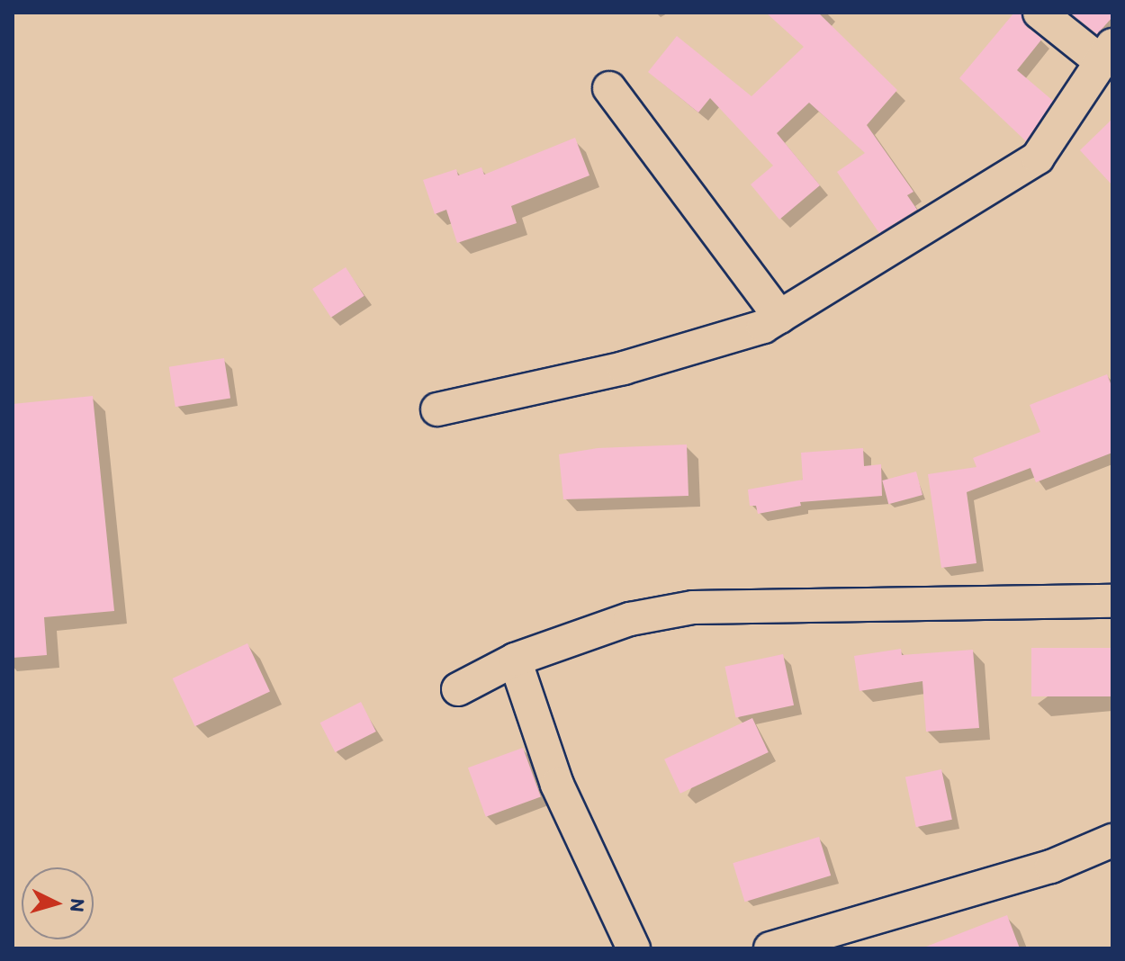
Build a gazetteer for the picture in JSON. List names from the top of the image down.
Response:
{
  "north": "right"
}
